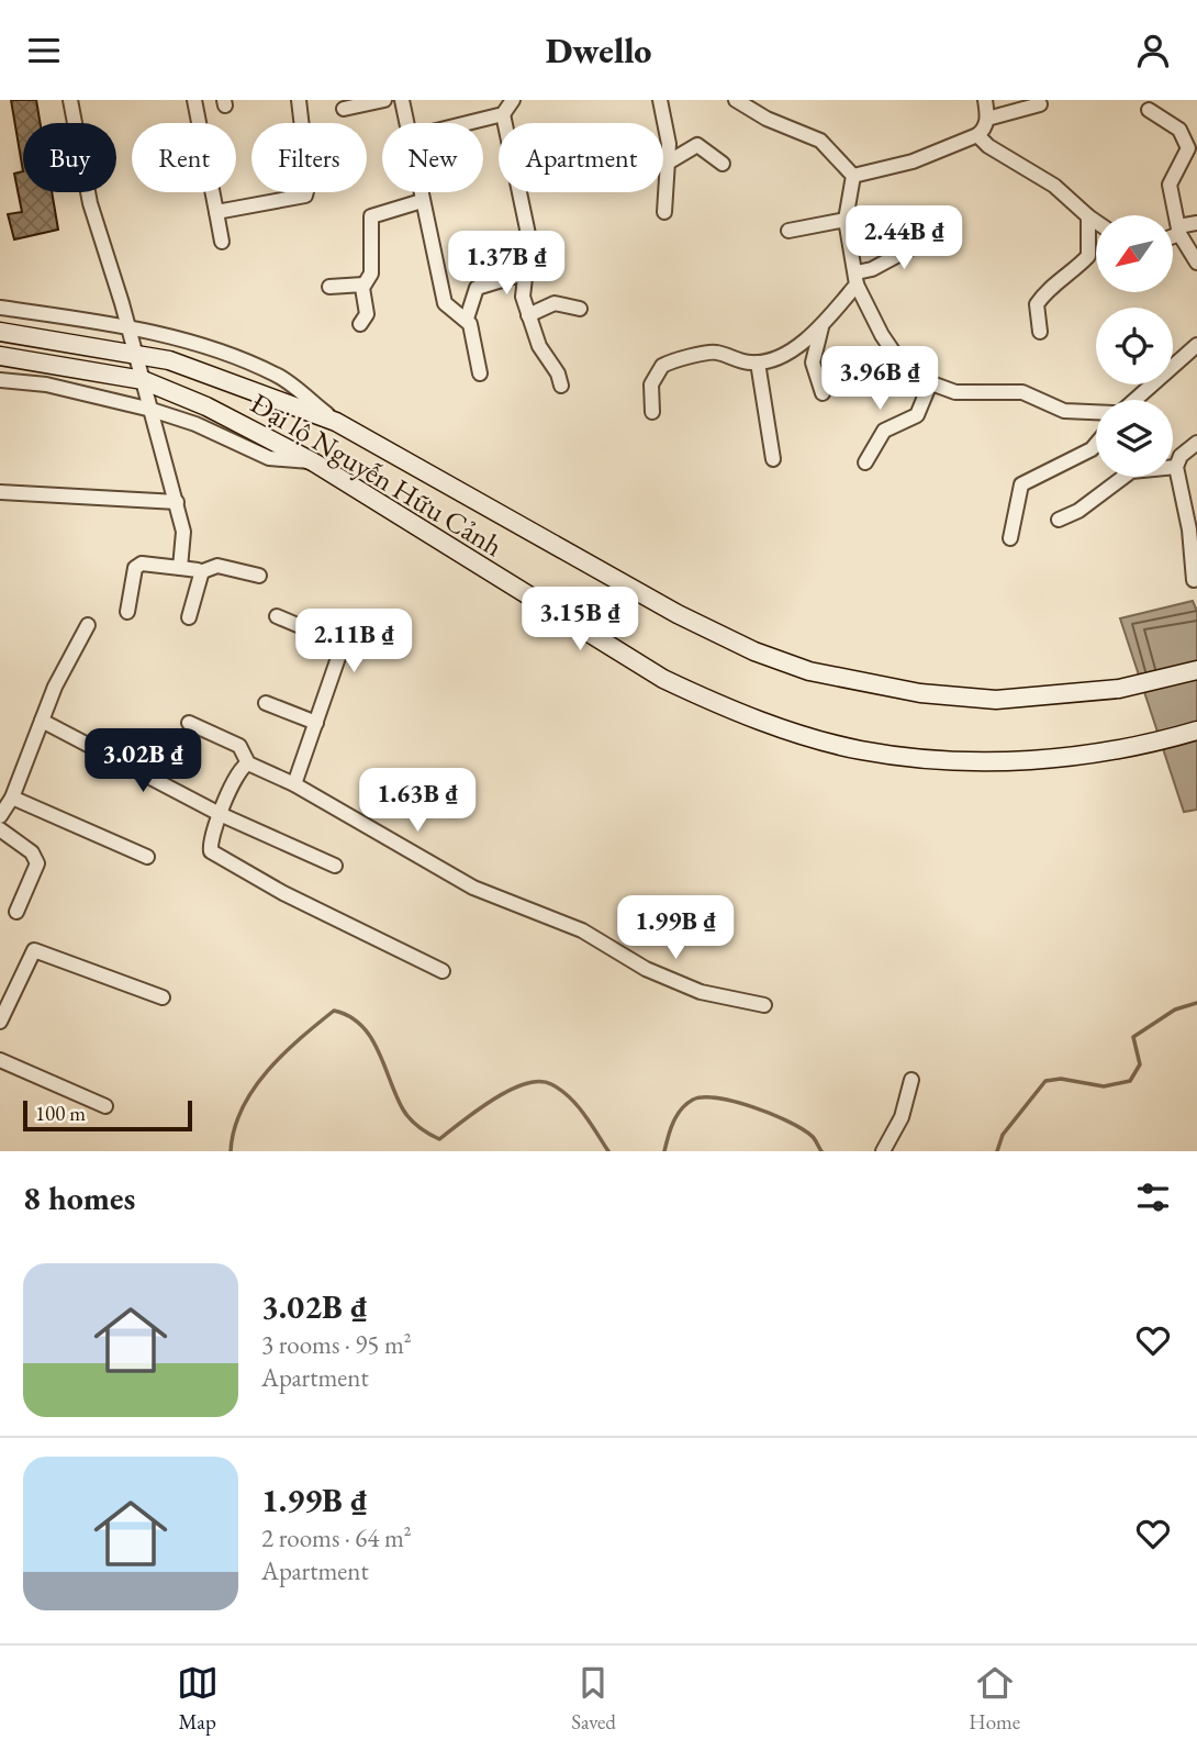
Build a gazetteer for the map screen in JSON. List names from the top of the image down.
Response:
{
  "streets": {
    "main road": ["Đại lộ Nguyễn Hữu Cảnh"]
  },
  "scale_bar": "100 m",
  "north": "bottom left",
  "page": {
    "header": "Dwello",
    "chip": [
      "Buy",
      "Rent",
      "Filters",
      "New",
      "Apartment"
    ],
    "price": [
      "2.44B ₫",
      "1.37B ₫",
      "3.96B ₫",
      "3.15B ₫",
      "2.11B ₫",
      "3.02B ₫",
      "1.63B ₫",
      "1.99B ₫"
    ],
    "scale": "100 m",
    "heading": "8 homes",
    "list": [
      {
        "name": "3.02B ₫",
        "note": "3 rooms · 95 m² · Apartment"
      },
      {
        "name": "1.99B ₫",
        "note": "2 rooms · 64 m² · Apartment"
      }
    ],
    "tabs": ["Map", "Saved", "Home"]
  }
}
